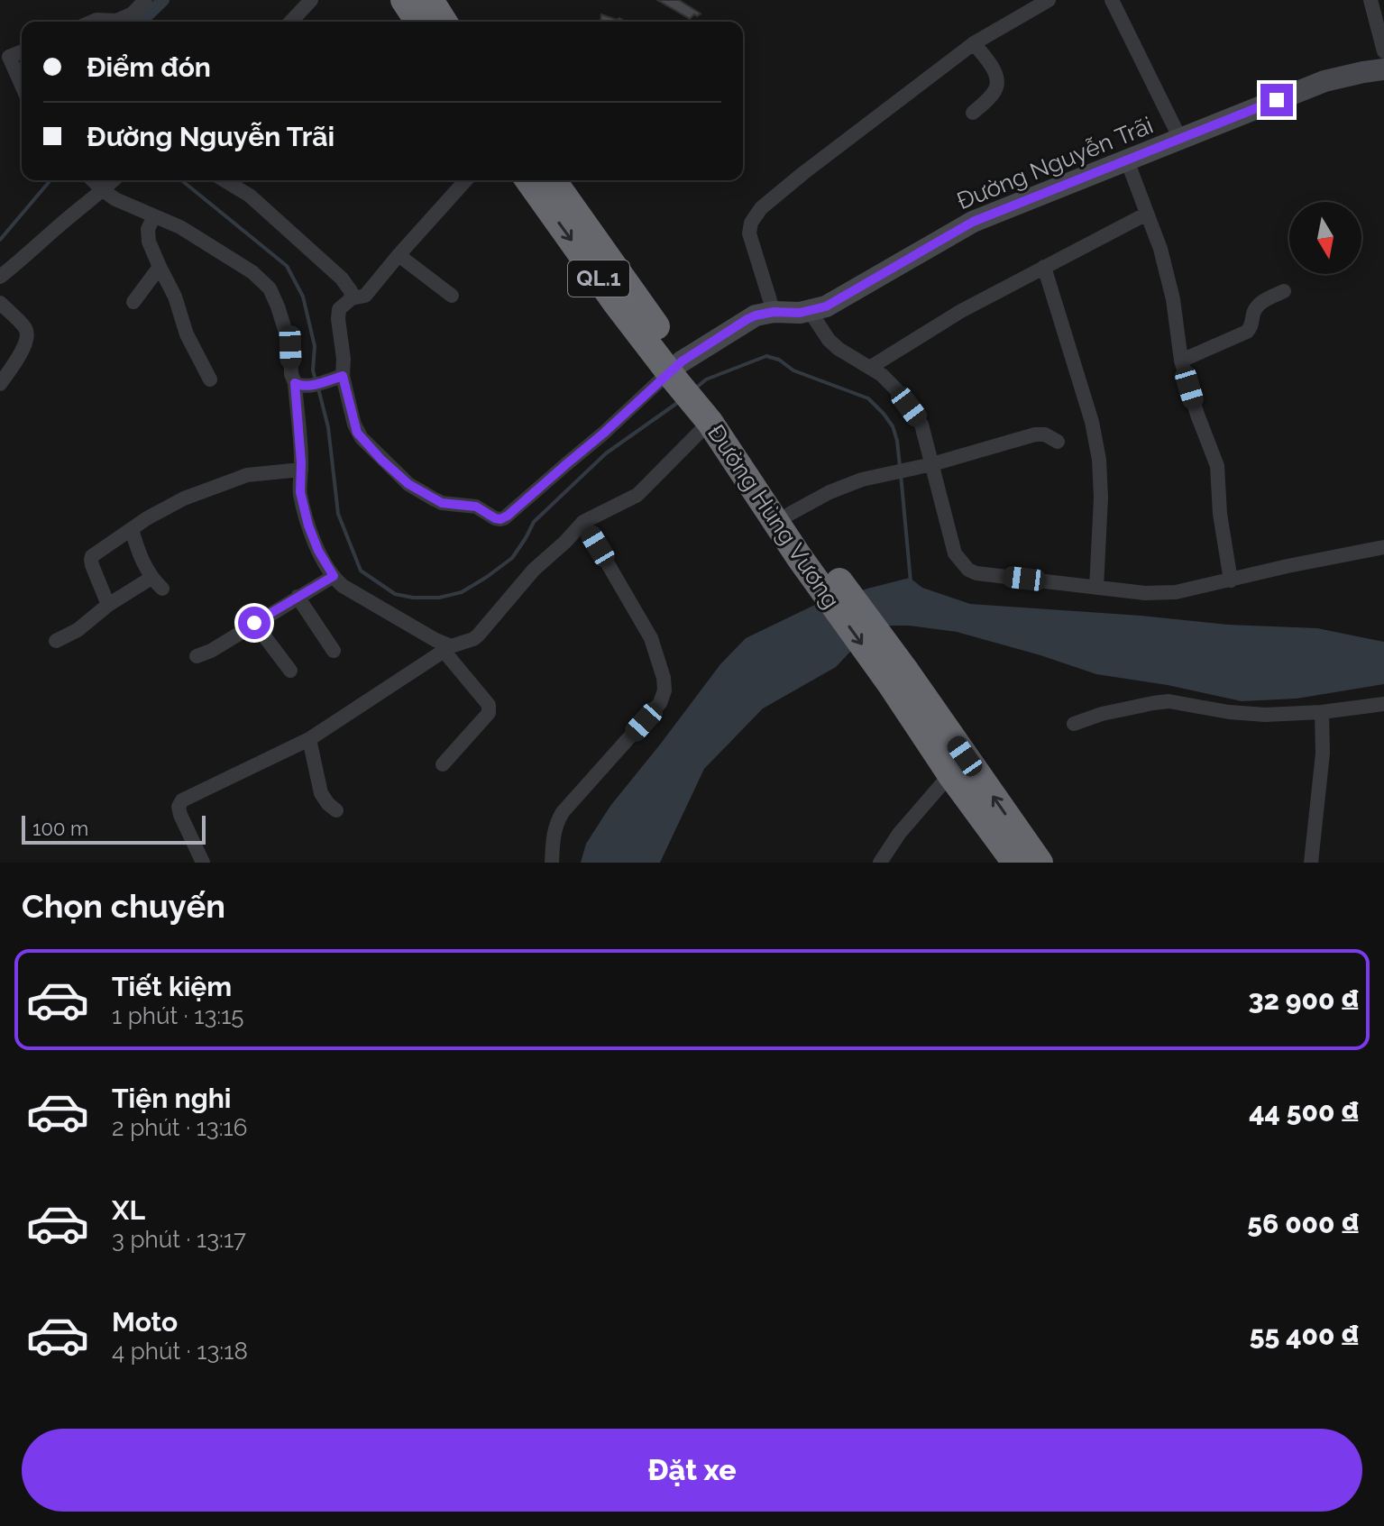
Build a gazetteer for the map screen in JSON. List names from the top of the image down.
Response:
{
  "streets": {
    "highway": ["QL.1", "Đường Hùng Vương"],
    "street": ["Đường Nguyễn Trãi"]
  },
  "crossings": [
    ["Đường Nguyễn Trãi", "Đường Hùng Vương"]
  ],
  "scale_bar": "100 m",
  "north": "bottom",
  "page": {
    "banner": ["Điểm đón", "Đường Nguyễn Trãi"],
    "scale": "100 m",
    "heading": "Chọn chuyến",
    "list": [
      {
        "name": "Tiết kiệm",
        "note": "1 phút · 13:15",
        "value": "32 900 ₫"
      },
      {
        "name": "Tiện nghi",
        "note": "2 phút · 13:16",
        "value": "44 500 ₫"
      },
      {
        "name": "XL",
        "note": "3 phút · 13:17",
        "value": "56 000 ₫"
      },
      {
        "name": "Moto",
        "note": "4 phút · 13:18",
        "value": "55 400 ₫"
      }
    ],
    "buttons": "Đặt xe"
  }
}
